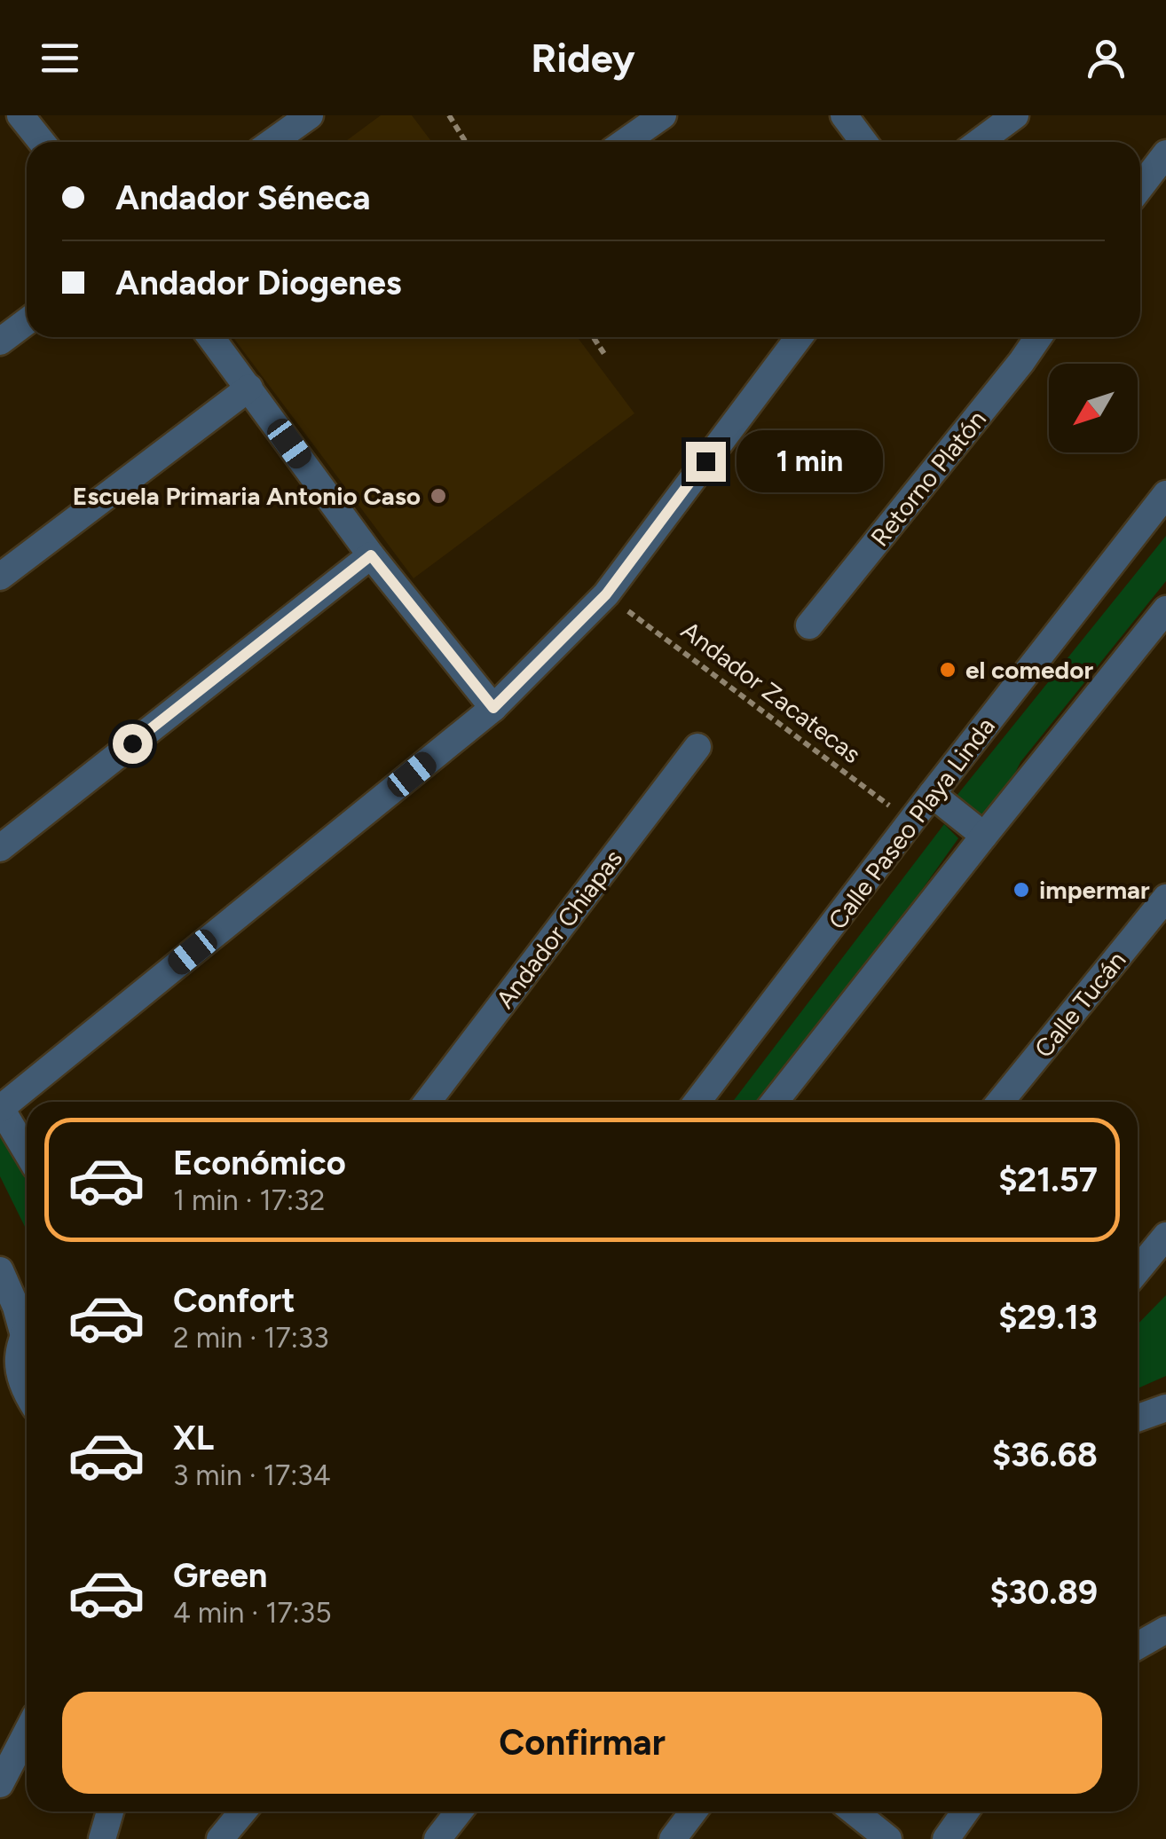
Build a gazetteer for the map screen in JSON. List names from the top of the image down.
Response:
{
  "streets": {
    "street": [
      "Retorno Platón",
      "Calle Paseo Playa Linda",
      "Andador Chiapas",
      "Calle Tucán"
    ],
    "path": ["Andador Zacatecas"]
  },
  "crossings": [
    ["Andador Zacatecas", "Calle Paseo Playa Linda"]
  ],
  "places": ["Escuela Primaria Antonio Caso", "el comedor", "impermar"],
  "north": "bottom left",
  "page": {
    "header": "Ridey",
    "banner": ["Andador Séneca", "Andador Diogenes"],
    "bubble": "1 min",
    "list": [
      {
        "name": "Económico",
        "note": "1 min · 17:32",
        "value": "$21.57"
      },
      {
        "name": "Confort",
        "note": "2 min · 17:33",
        "value": "$29.13"
      },
      {
        "name": "XL",
        "note": "3 min · 17:34",
        "value": "$36.68"
      },
      {
        "name": "Green",
        "note": "4 min · 17:35",
        "value": "$30.89"
      }
    ],
    "buttons": "Confirmar"
  }
}
